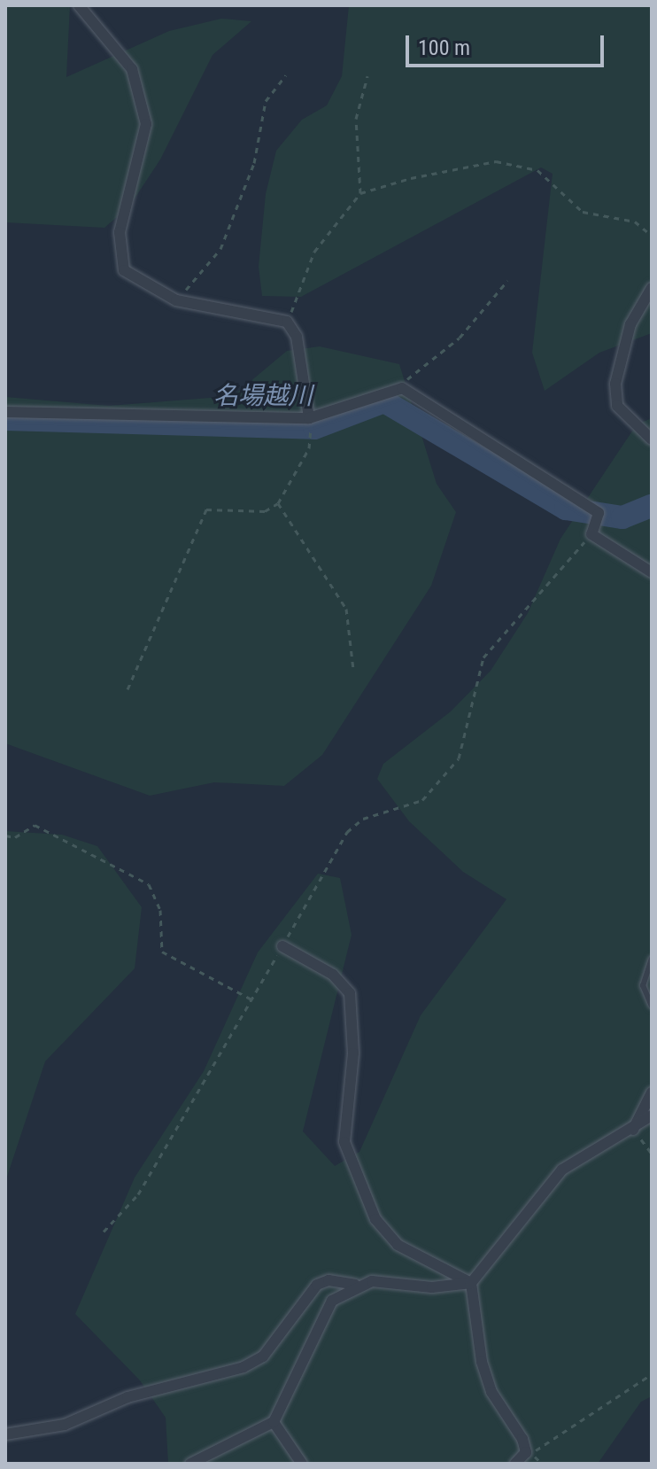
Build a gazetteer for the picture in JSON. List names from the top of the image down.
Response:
{
  "water": ["名場越川"],
  "scale_bar": "100 m"
}
